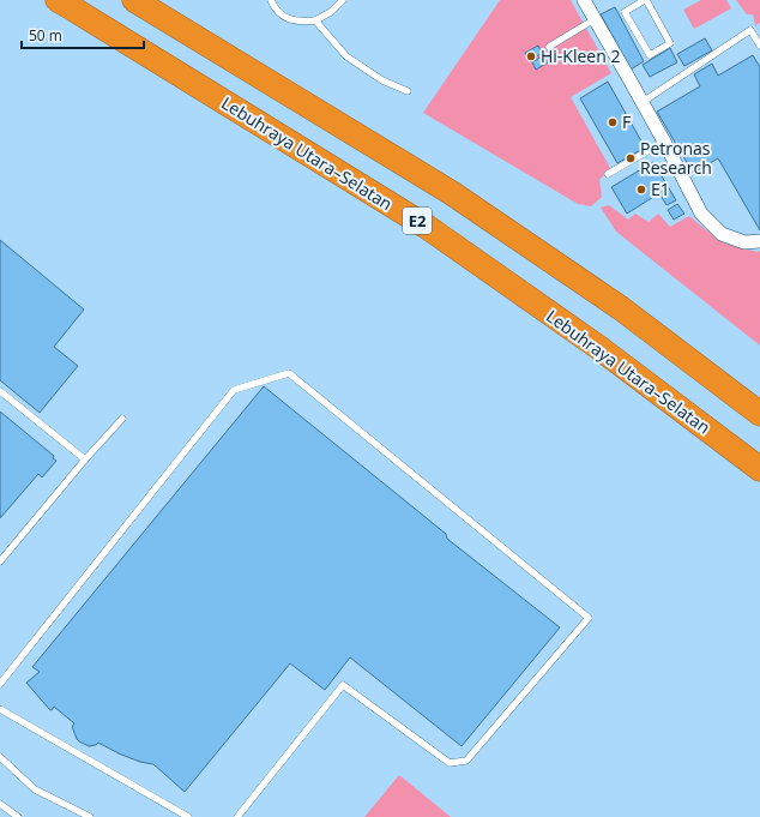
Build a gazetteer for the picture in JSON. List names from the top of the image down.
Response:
{
  "streets": {
    "highway": ["Lebuhraya Utara–Selatan", "E2"]
  },
  "places": [
    "Hi-Kleen 2",
    "F",
    "Petronas Research",
    "E1"
  ],
  "scale_bar": "50 m"
}
